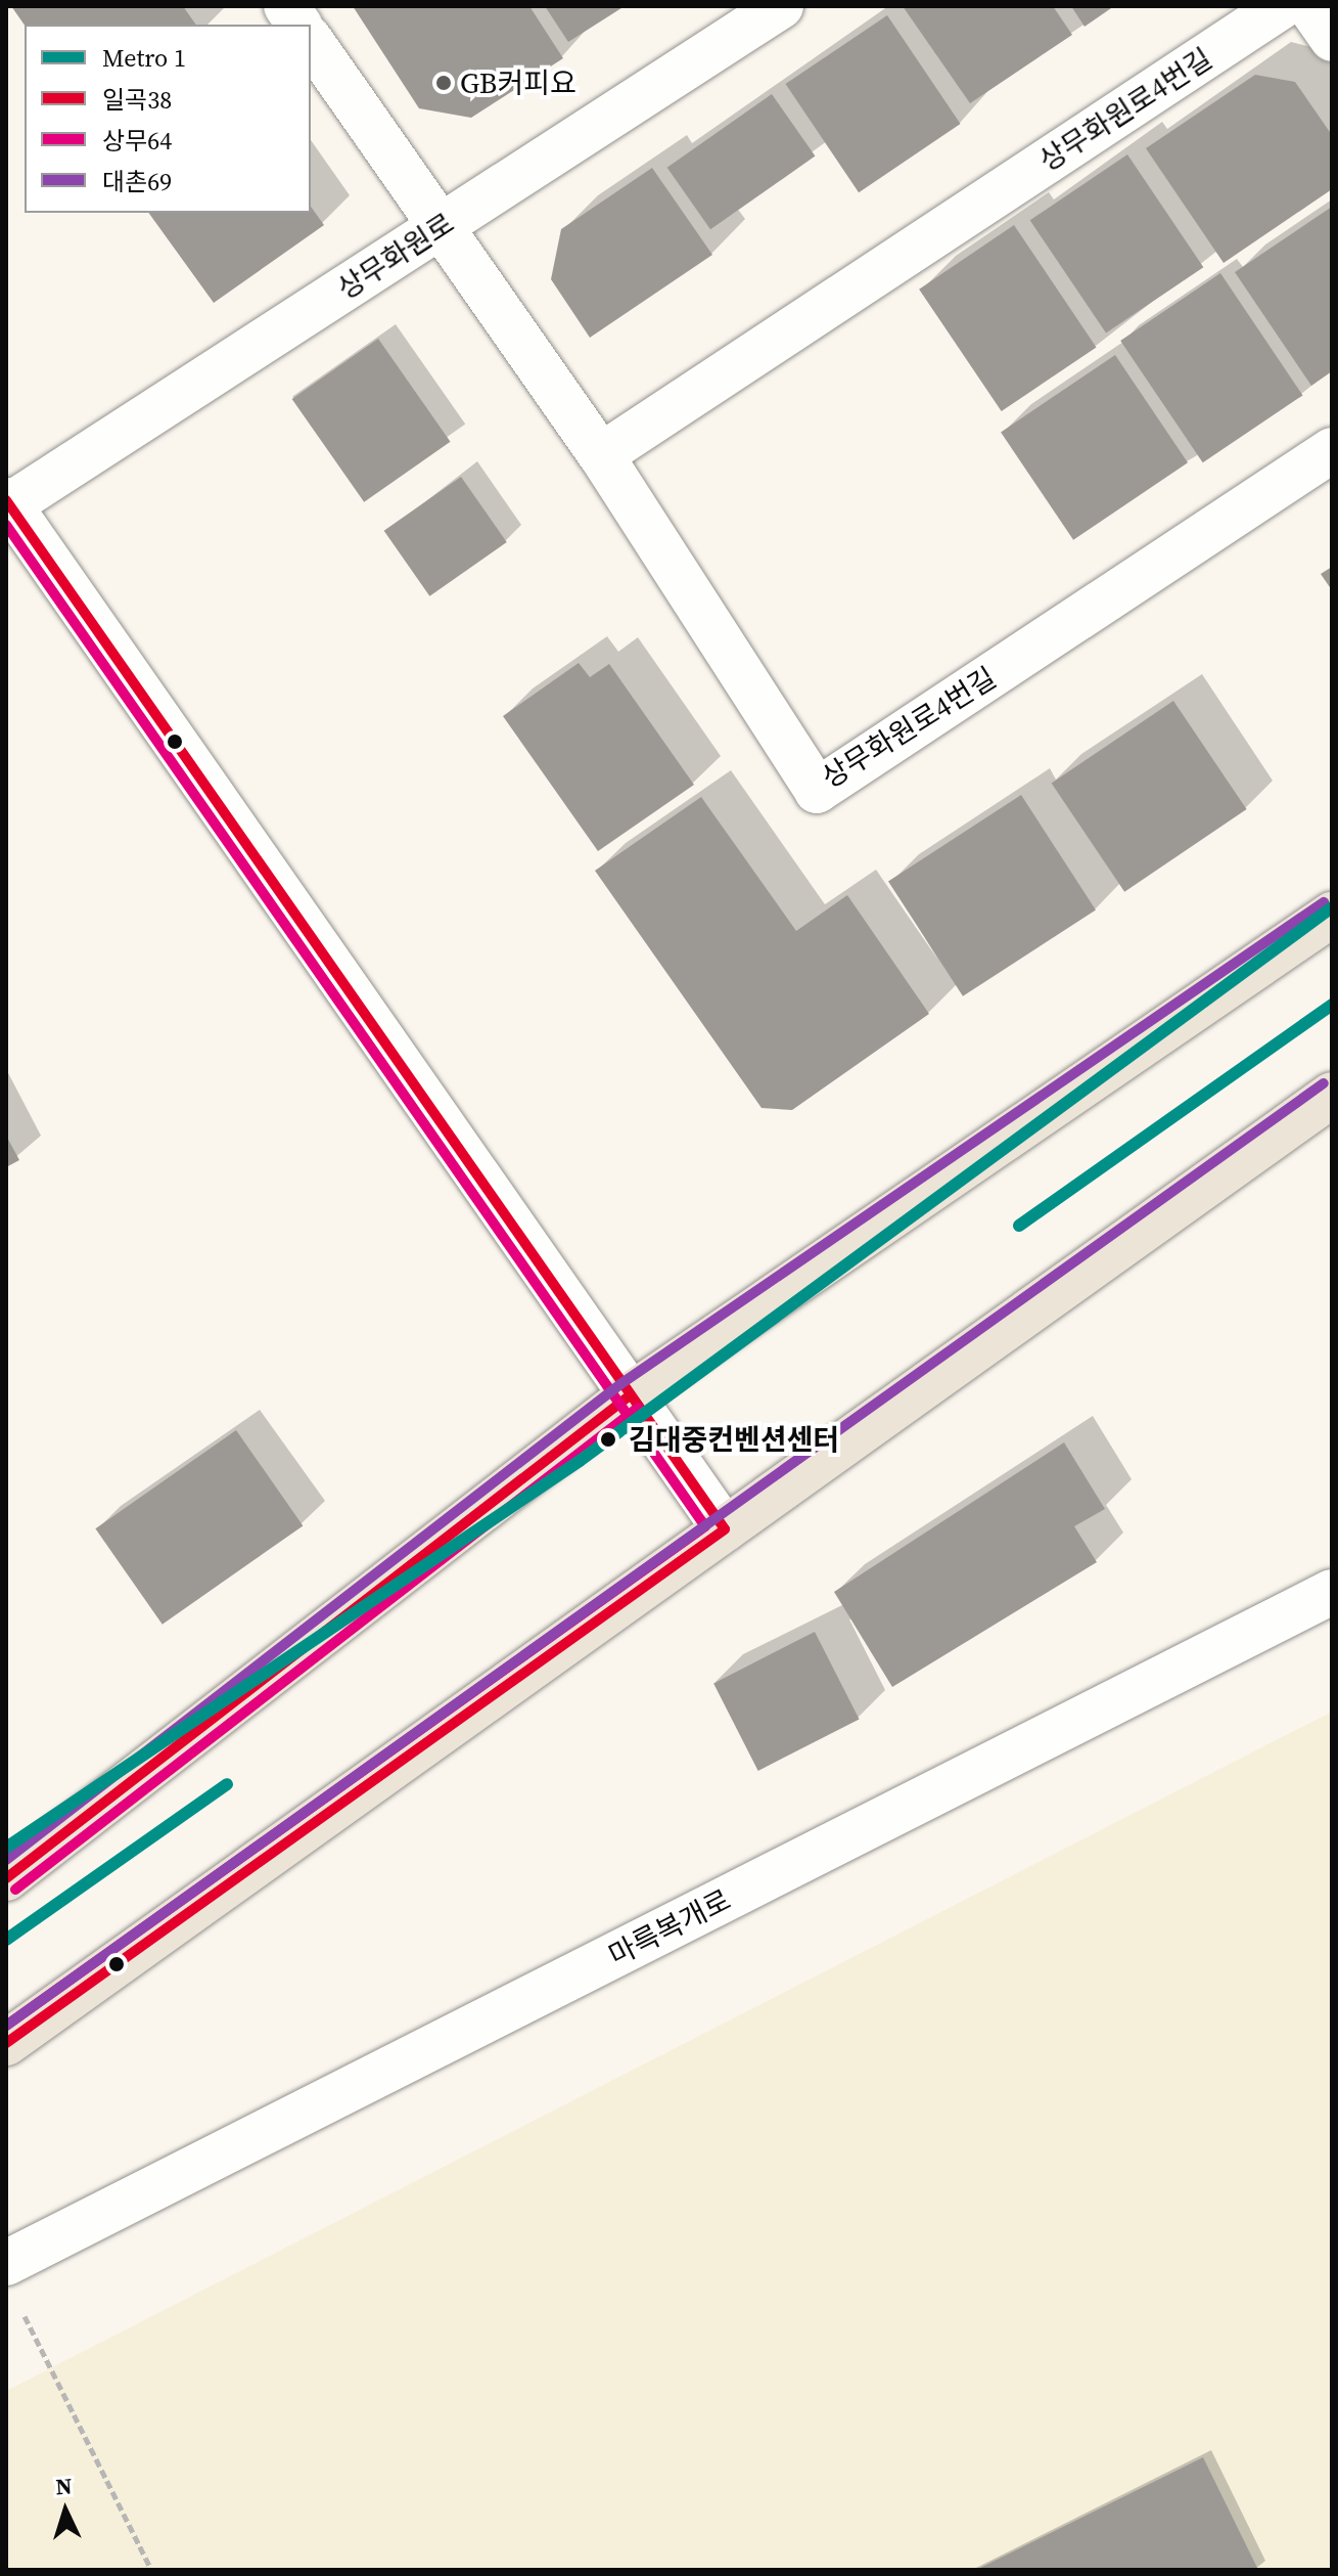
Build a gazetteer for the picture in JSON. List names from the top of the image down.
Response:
{
  "streets": {
    "street": ["상무화원로4번길", "상무화원로", "마륵복개로"]
  },
  "crossings": [
    ["상무화원로4번길", "상무화원로"]
  ],
  "places": ["GB커피요", "김대중컨벤션센터"],
  "lines": [
    "transit line 일곡38",
    "transit line 상무64",
    "transit line 대촌69",
    "metro line 1"
  ],
  "legend": [
    "Metro 1",
    "일곡38",
    "상무64",
    "대촌69"
  ],
  "north": "top"
}
